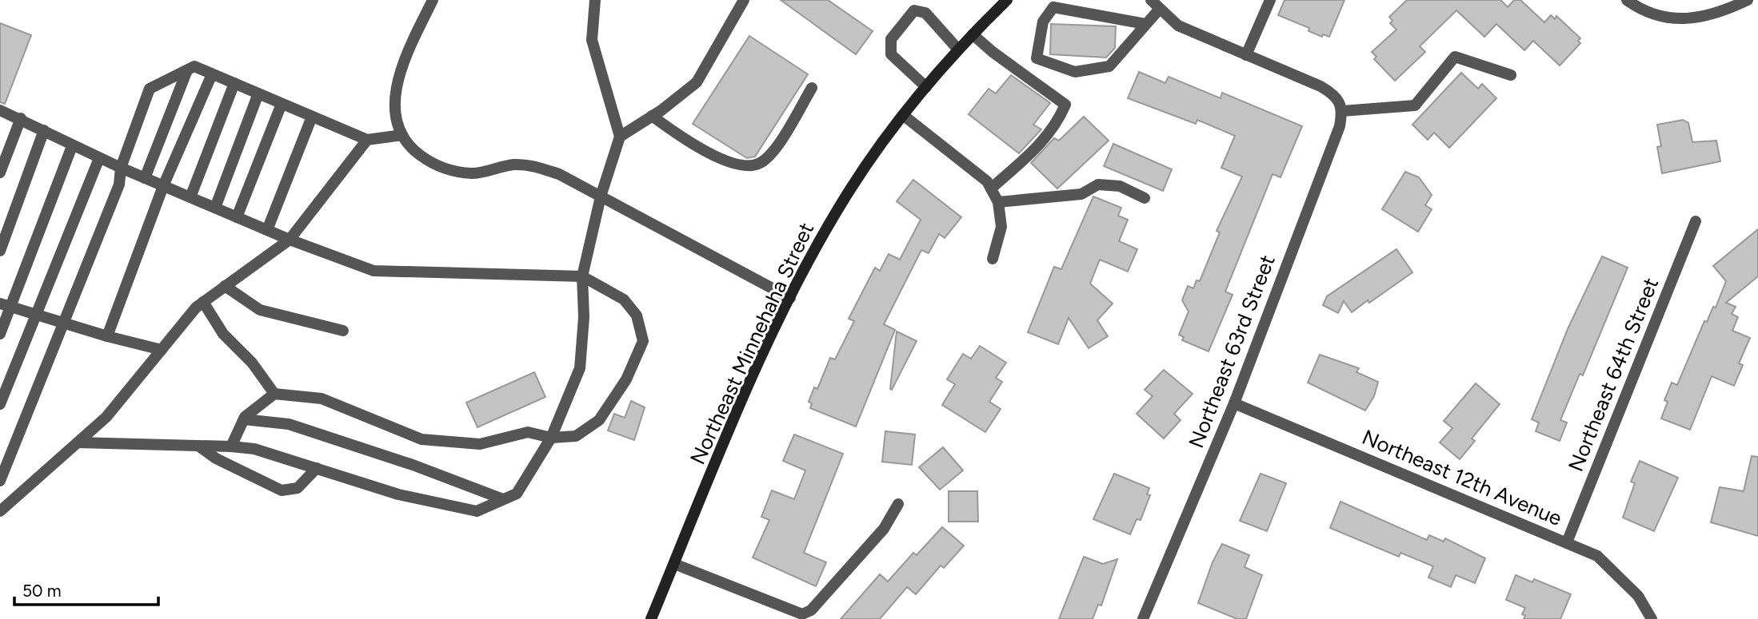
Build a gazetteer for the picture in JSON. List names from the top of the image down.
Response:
{
  "streets": {
    "main road": ["Northeast Minnehaha Street"],
    "street": ["Northeast 63rd Street", "Northeast 64th Street", "Northeast 12th Avenue"]
  },
  "crossings": [
    ["Northeast 63rd Street", "Northeast 12th Avenue"],
    ["Northeast 64th Street", "Northeast 12th Avenue"]
  ],
  "scale_bar": "50 m"
}
